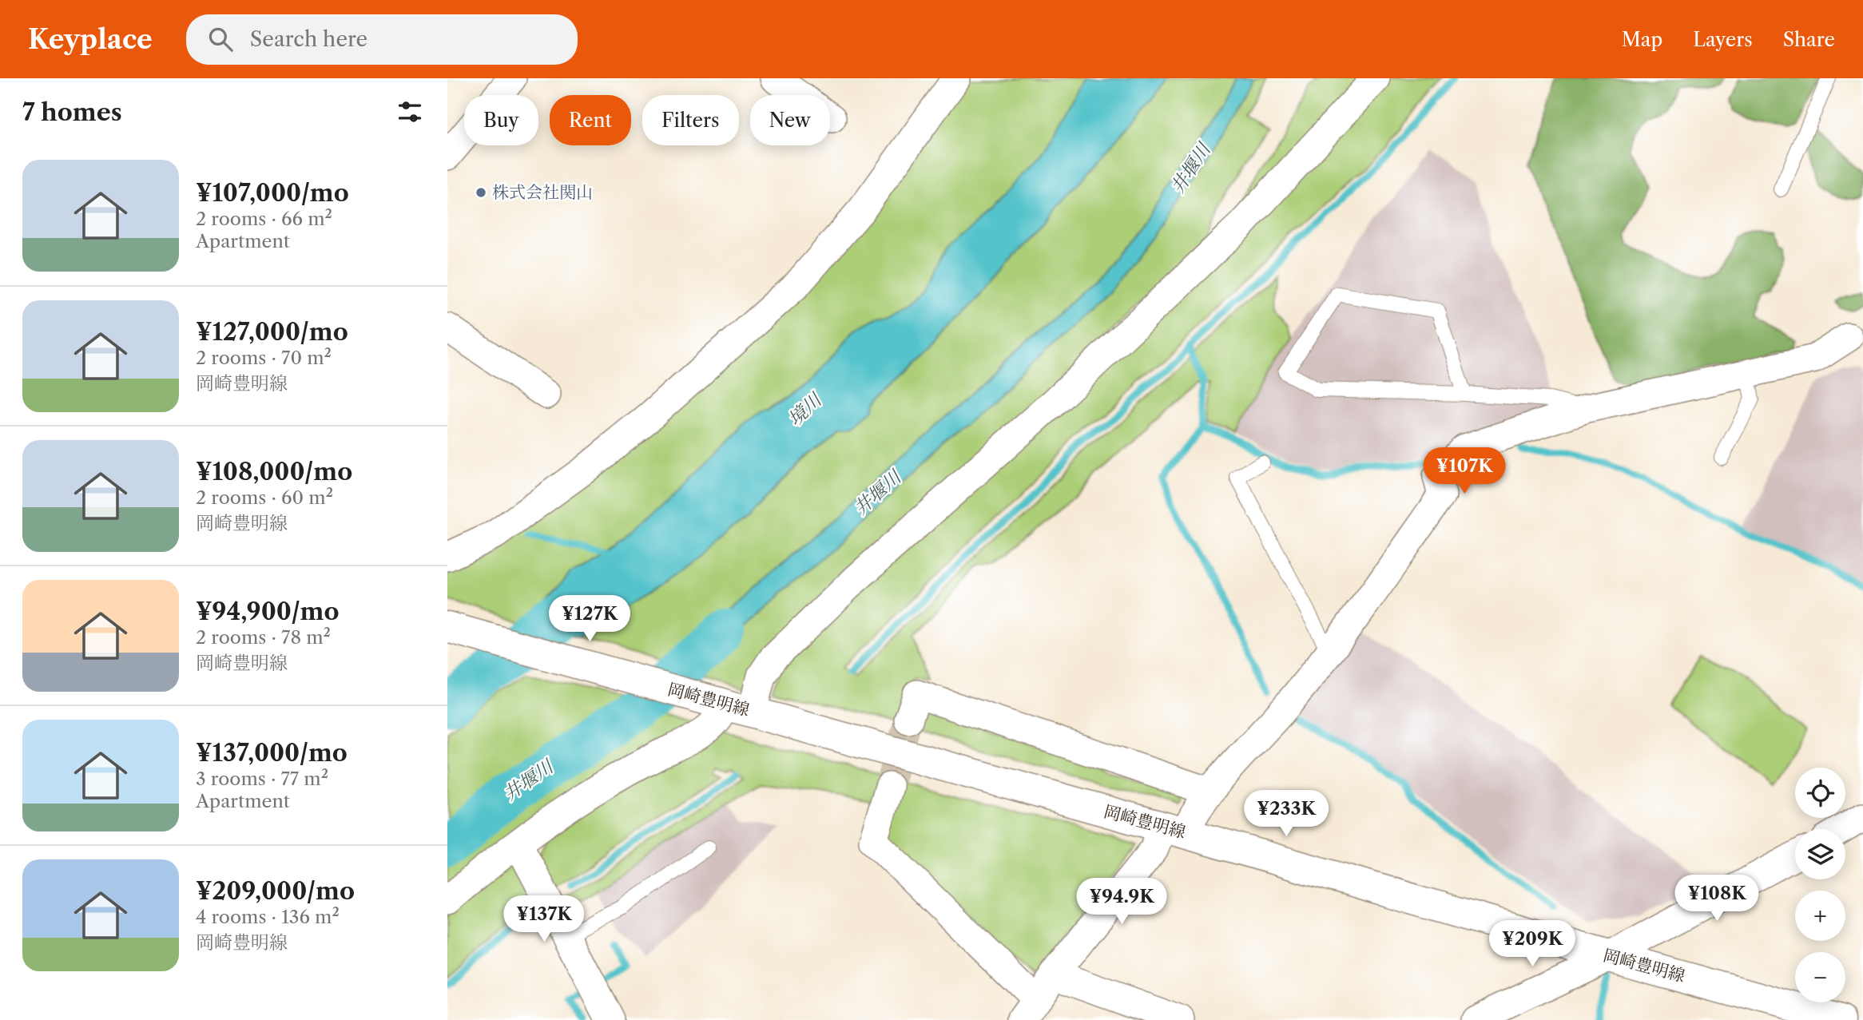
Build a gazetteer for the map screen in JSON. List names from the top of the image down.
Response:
{
  "streets": {
    "main road": ["岡崎豊明線"]
  },
  "water": ["井堰川", "境川"],
  "places": ["株式会社関山"],
  "page": {
    "header": "Keyplace",
    "search": "Search here",
    "nav": ["Map", "Layers", "Share"],
    "heading": "7 homes",
    "chip": [
      "Buy",
      "Rent",
      "Filters",
      "New"
    ],
    "list": [
      {
        "name": "¥107,000/mo",
        "note": "2 rooms · 66 m² · Apartment"
      },
      {
        "name": "¥127,000/mo",
        "note": "2 rooms · 70 m² · 岡崎豊明線"
      },
      {
        "name": "¥108,000/mo",
        "note": "2 rooms · 60 m² · 岡崎豊明線"
      },
      {
        "name": "¥94,900/mo",
        "note": "2 rooms · 78 m² · 岡崎豊明線"
      },
      {
        "name": "¥137,000/mo",
        "note": "3 rooms · 77 m² · Apartment"
      },
      {
        "name": "¥209,000/mo",
        "note": "4 rooms · 136 m² · 岡崎豊明線"
      }
    ],
    "price": [
      "¥107K",
      "¥127K",
      "¥233K",
      "¥108K",
      "¥94.9K",
      "¥137K",
      "¥209K"
    ],
    "map_buttons": ["+", "−"]
  }
}
